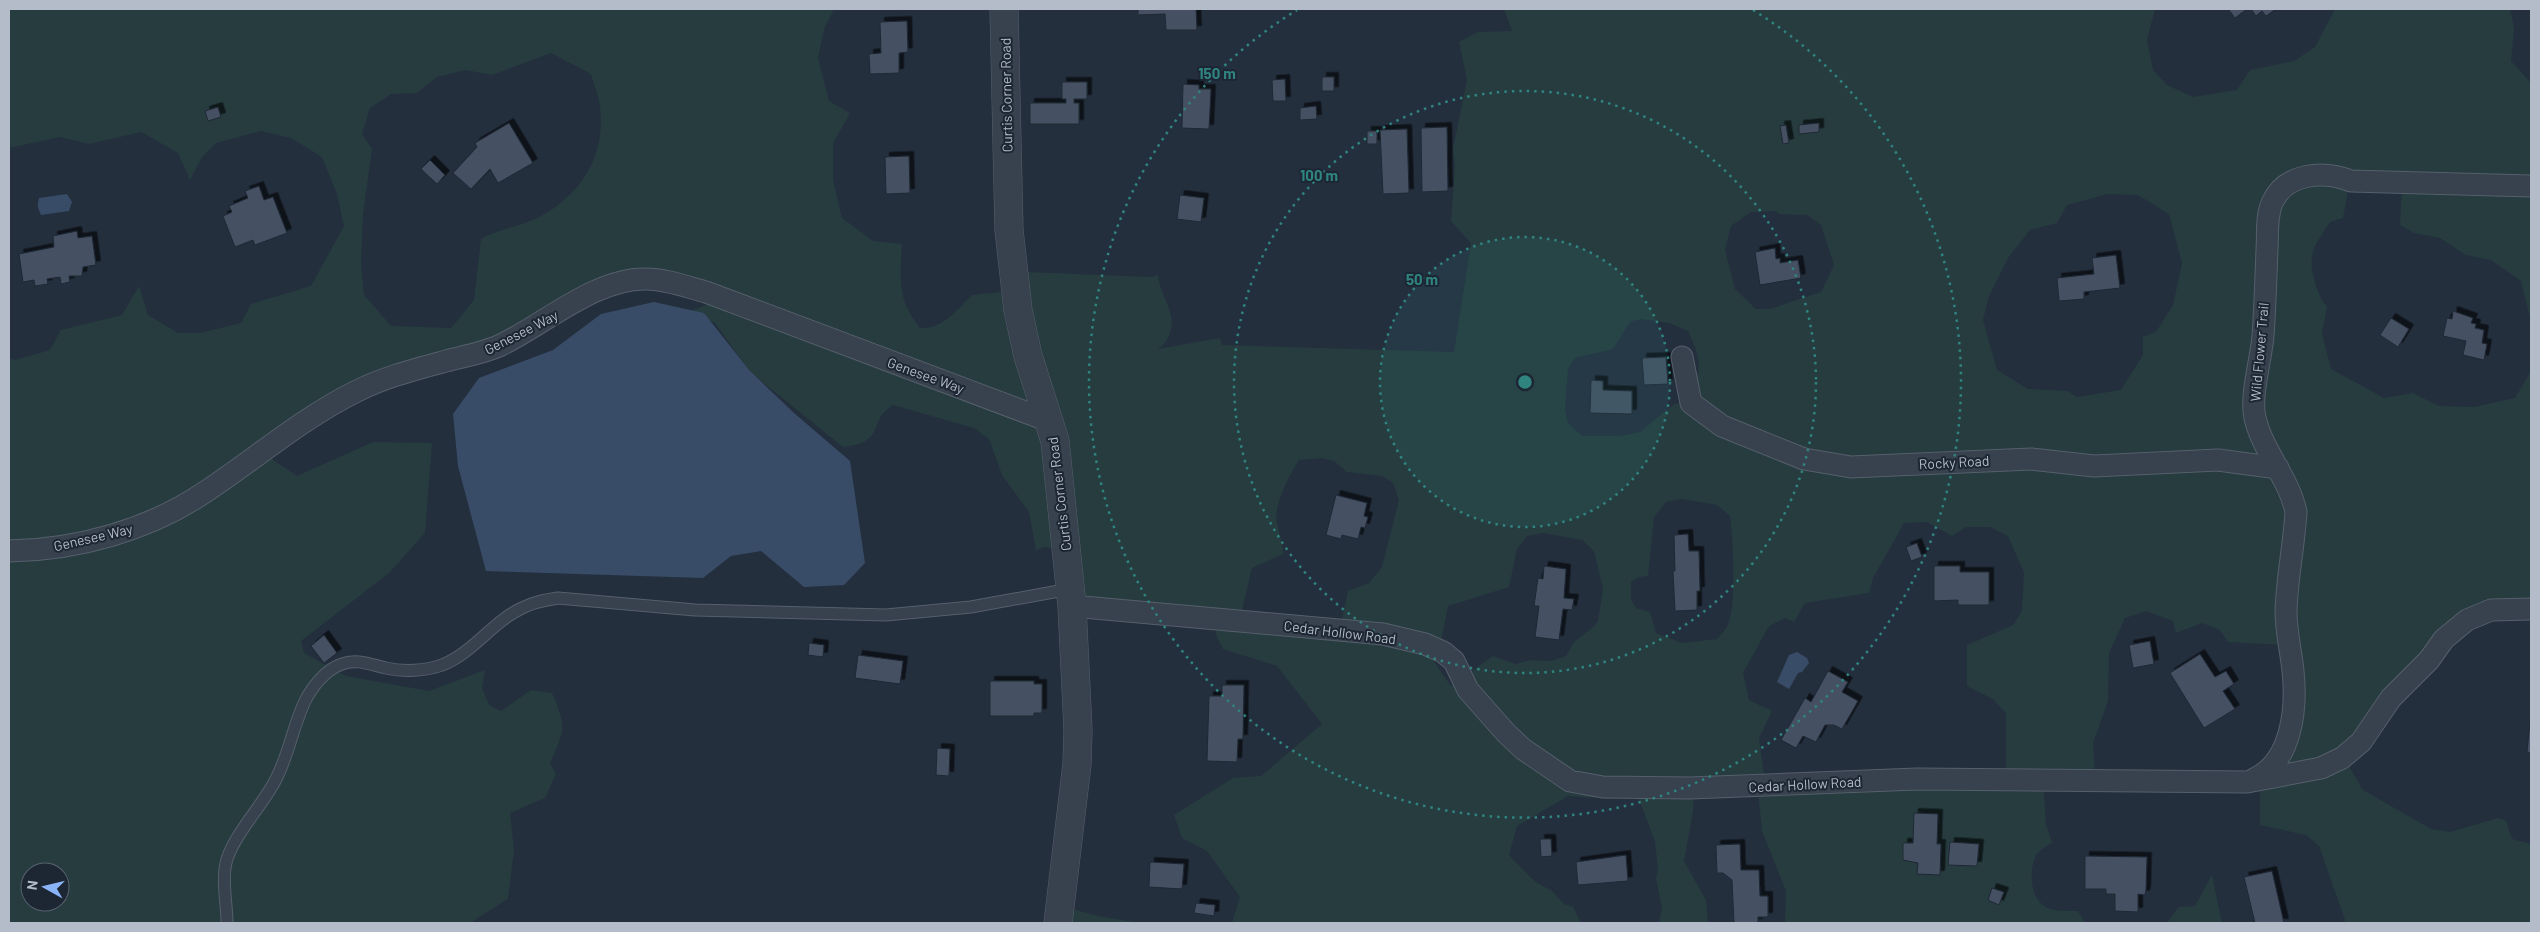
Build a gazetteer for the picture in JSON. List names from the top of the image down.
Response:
{
  "streets": {
    "street": [
      "Curtis Corner Road",
      "Genesee Way",
      "Wild Flower Trail",
      "Rocky Road",
      "Cedar Hollow Road"
    ]
  },
  "crossings": [
    ["Curtis Corner Road", "Genesee Way"],
    ["Curtis Corner Road", "Cedar Hollow Road"],
    ["Wild Flower Trail", "Rocky Road"],
    ["Wild Flower Trail", "Cedar Hollow Road"]
  ],
  "north": "left",
  "rings": ["150 m", "100 m", "50 m"]
}
